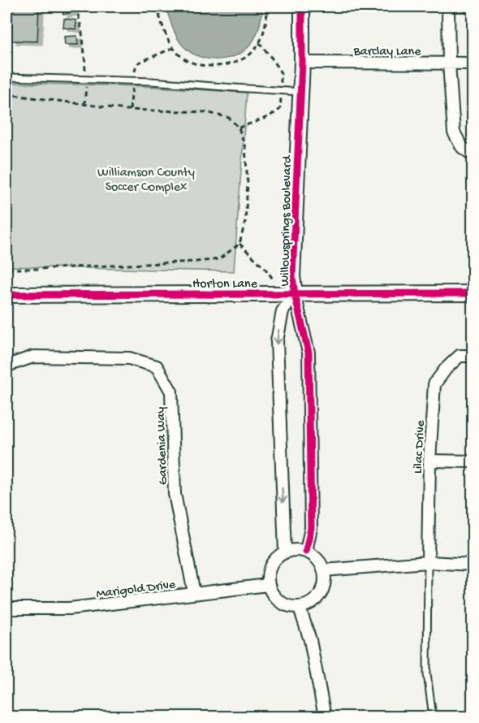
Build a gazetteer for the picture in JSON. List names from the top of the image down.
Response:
{
  "streets": {
    "street": [
      "Barclay Lane",
      "Willowsprings Boulevard",
      "Horton Lane",
      "Gardenia Way",
      "Lilac Drive",
      "Marigold Drive"
    ]
  },
  "crossings": [
    ["Barclay Lane", "Willowsprings Boulevard"],
    ["Willowsprings Boulevard", "Horton Lane"],
    ["Willowsprings Boulevard", "Marigold Drive"],
    ["Gardenia Way", "Marigold Drive"]
  ],
  "parks": ["Williamson County Soccer Complex"]
}
